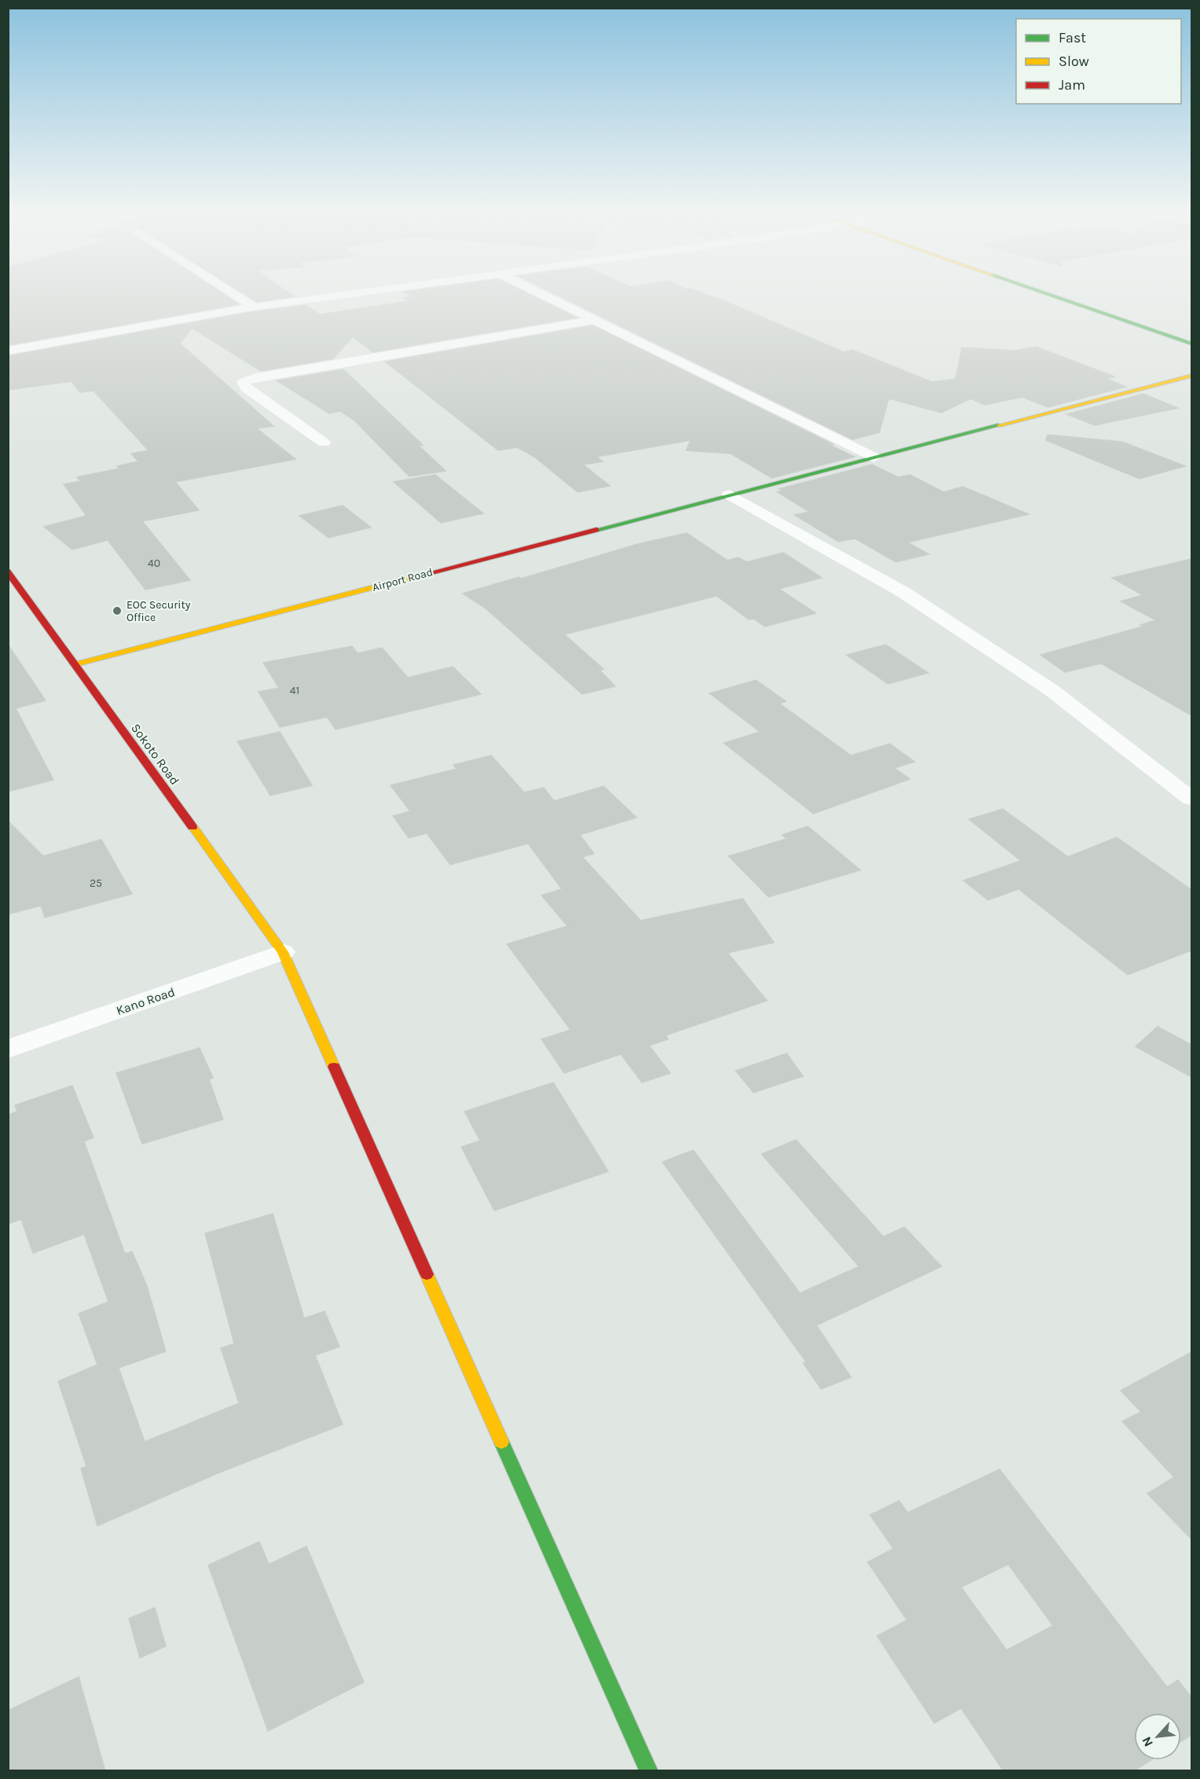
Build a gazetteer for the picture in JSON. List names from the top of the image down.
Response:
{
  "streets": {
    "street": ["Airport Road", "Sokoto Road", "Kano Road"]
  },
  "crossings": [
    ["Airport Road", "Sokoto Road"],
    ["Sokoto Road", "Kano Road"]
  ],
  "places": ["EOC Security Office"],
  "house_numbers": ["40", "41", "25"],
  "legend": ["Fast", "Slow", "Jam"],
  "north": "bottom left"
}
